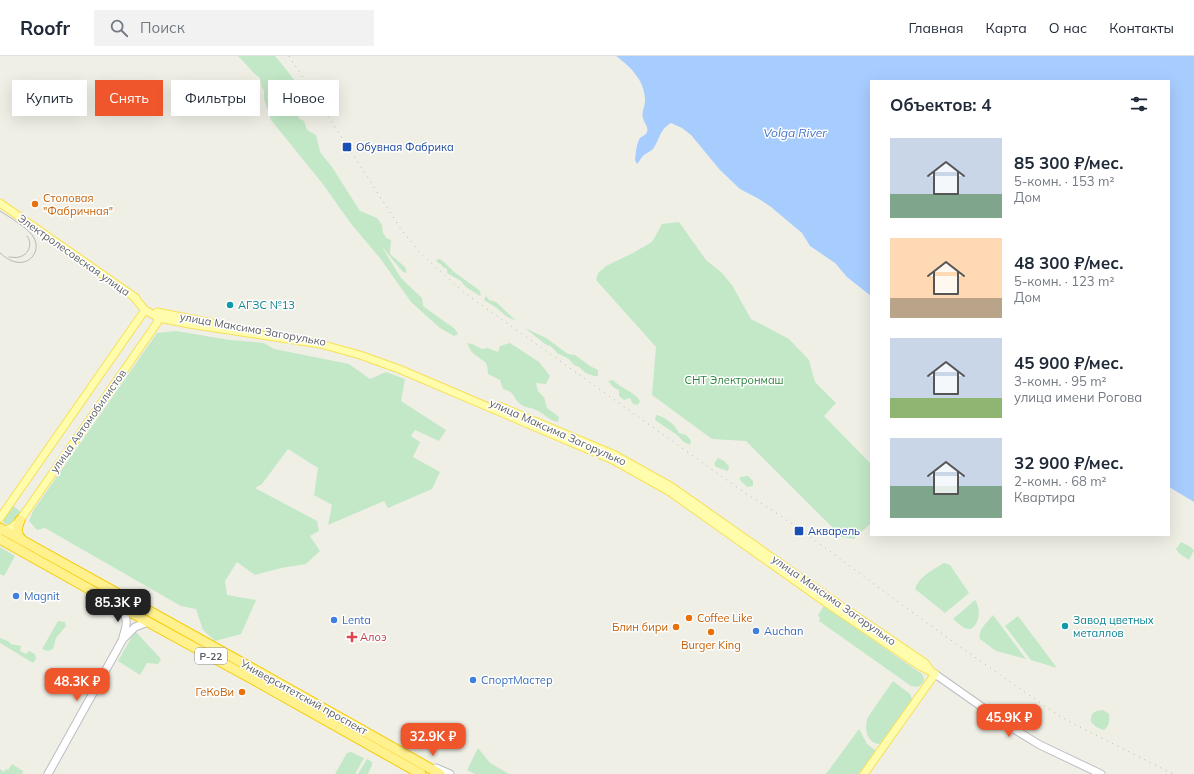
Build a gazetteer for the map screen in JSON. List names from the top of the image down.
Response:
{
  "streets": {
    "highway": ["Р-22", "Университетский проспект"],
    "main road": ["Электролесовская улица", "улица Максима Загорулько", "улица Автомобилистов"]
  },
  "crossings": [
    ["Электролесовская улица", "улица Автомобилистов"],
    ["улица Максима Загорулько", "улица Автомобилистов"],
    ["улица Автомобилистов", "Университетский проспект"]
  ],
  "water": ["Volga River"],
  "parks": ["СНТ Электронмаш"],
  "places": {
    "transit": ["Обувная Фабрика", "Акварель"],
    "other": [
      "Столовая \"Фабричная\"",
      "АГЗС №13",
      "Magnit",
      "Coffee Like",
      "Lenta",
      "Завод цветных металлов",
      "Блин бири",
      "Auchan",
      "Burger King",
      "СпортМастер",
      "ГеКоВи"
    ],
    "health": ["Алоэ"]
  },
  "page": {
    "header": "Roofr",
    "search": "Поиск",
    "nav": [
      "Главная",
      "Карта",
      "О нас",
      "Контакты"
    ],
    "chip": [
      "Купить",
      "Снять",
      "Фильтры",
      "Новое"
    ],
    "heading": "Объектов: 4",
    "list": [
      {
        "name": "85 300 ₽/мес.",
        "note": "5-комн. · 153 m² · Дом"
      },
      {
        "name": "48 300 ₽/мес.",
        "note": "5-комн. · 123 m² · Дом"
      },
      {
        "name": "45 900 ₽/мес.",
        "note": "3-комн. · 95 m² · улица имени Рогова"
      },
      {
        "name": "32 900 ₽/мес.",
        "note": "2-комн. · 68 m² · Квартира"
      }
    ],
    "price": [
      "85.3K ₽",
      "48.3K ₽",
      "45.9K ₽",
      "32.9K ₽"
    ]
  }
}
